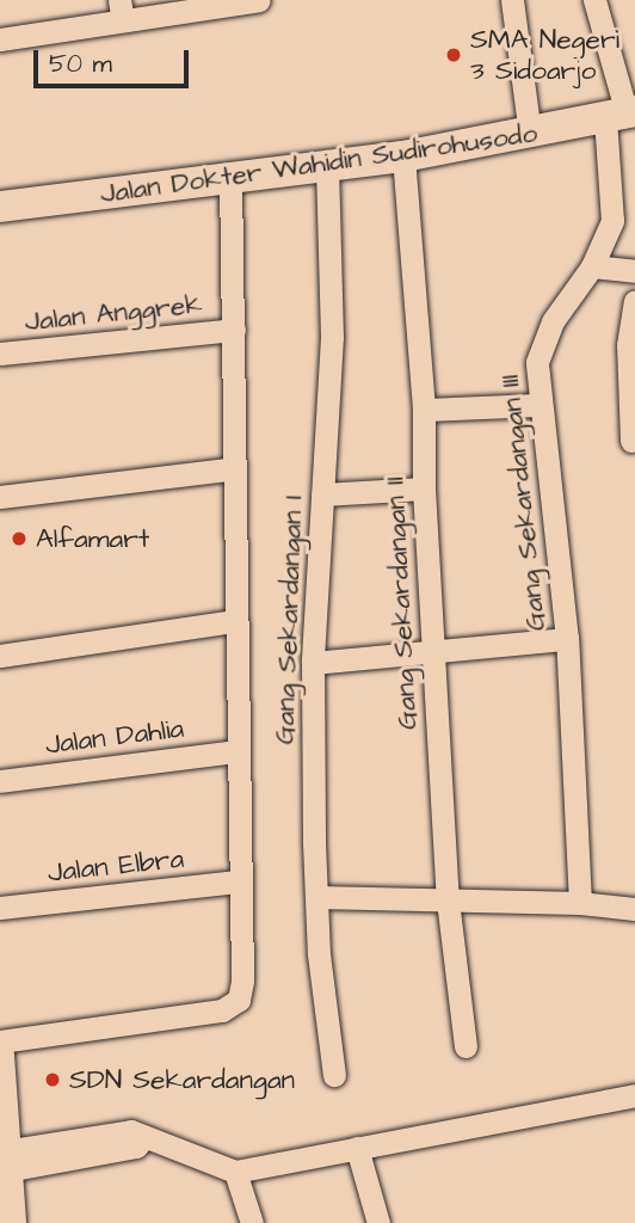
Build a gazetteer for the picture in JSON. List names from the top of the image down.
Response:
{
  "streets": {
    "main road": ["Jalan Dokter Wahidin Sudirohusodo"],
    "street": [
      "Jalan Anggrek",
      "Gang Sekardangan III",
      "Gang Sekardangan II",
      "Gang Sekardangan I",
      "Jalan Dahlia",
      "Jalan Elbra"
    ]
  },
  "crossings": [
    ["Jalan Dokter Wahidin Sudirohusodo", "Gang Sekardangan III"],
    ["Jalan Dokter Wahidin Sudirohusodo", "Gang Sekardangan II"],
    ["Jalan Dokter Wahidin Sudirohusodo", "Gang Sekardangan I"]
  ],
  "places": ["SMA Negeri 3 Sidoarjo", "Alfamart", "SDN Sekardangan"],
  "scale_bar": "50 m"
}
